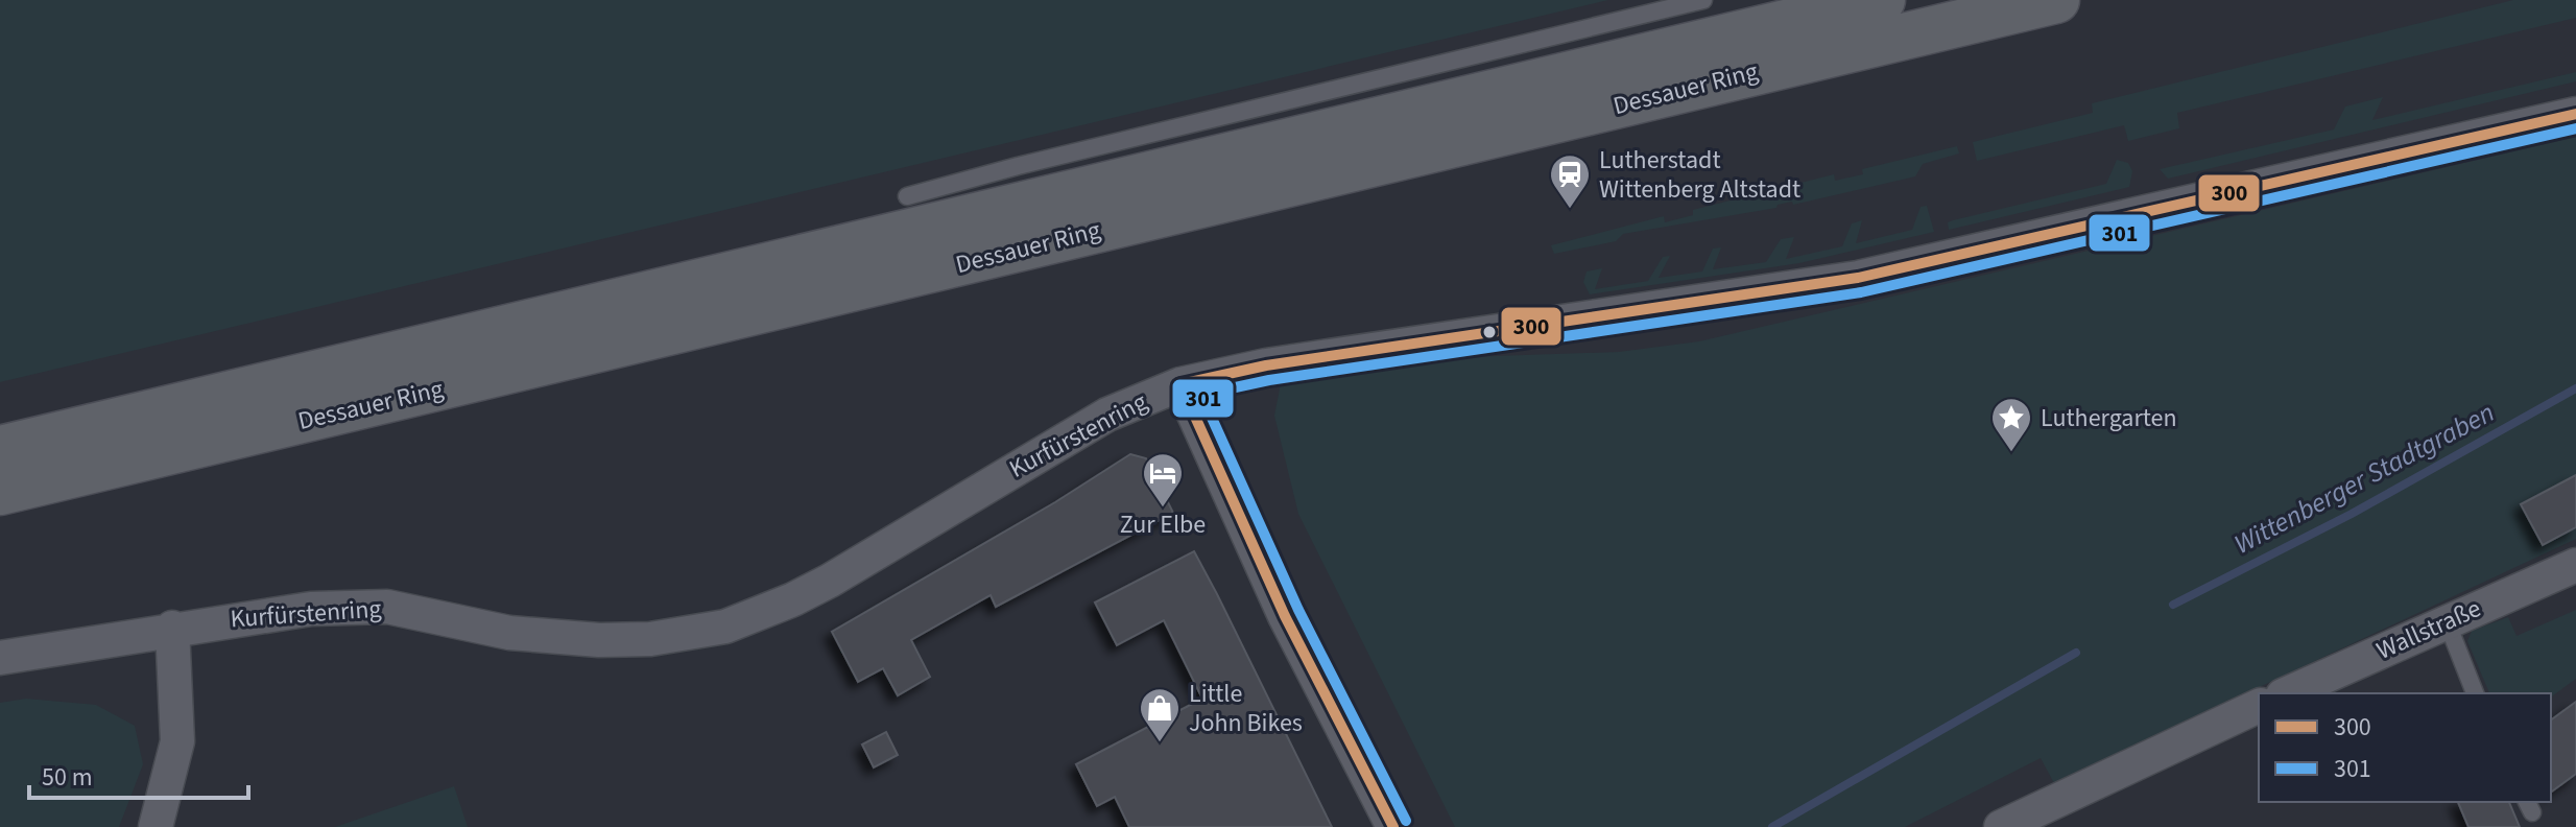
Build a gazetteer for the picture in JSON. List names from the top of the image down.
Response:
{
  "streets": {
    "main road": ["Dessauer Ring"],
    "street": ["Kurfürstenring", "Wallstraße"]
  },
  "water": ["Wittenberger Stadtgraben"],
  "places": {
    "station": ["Lutherstadt Wittenberg Altstadt"],
    "place": ["Luthergarten"],
    "hotel": ["Zur Elbe"],
    "shop": ["Little John Bikes"]
  },
  "lines": ["transit line 300", "transit line 301"],
  "legend": ["300", "301"],
  "scale_bar": "50 m"
}
